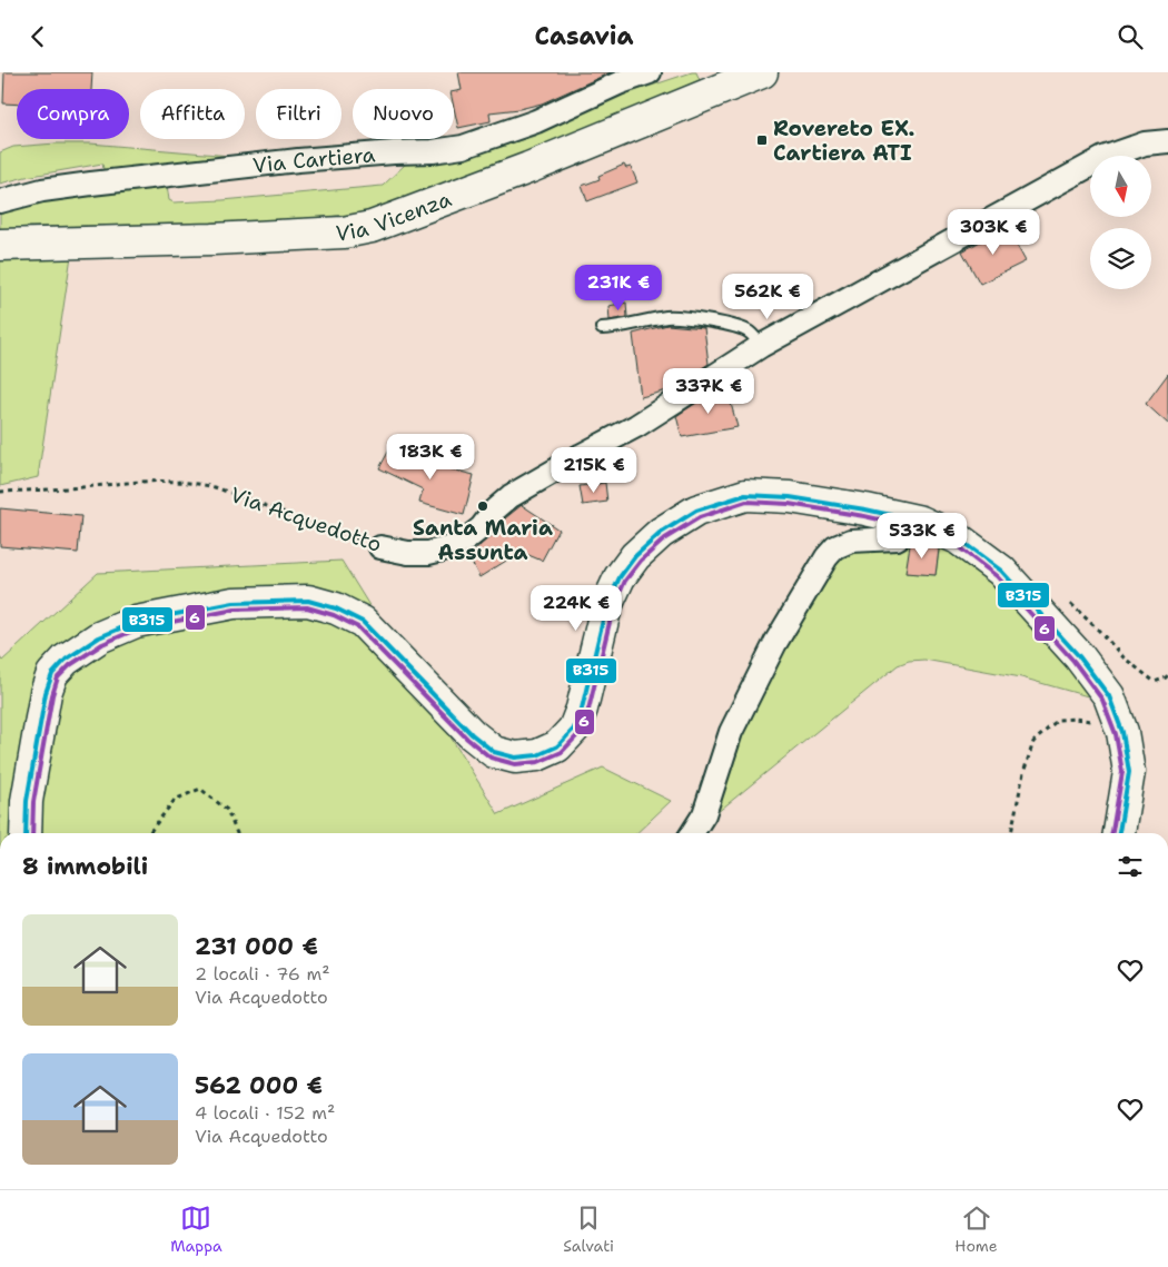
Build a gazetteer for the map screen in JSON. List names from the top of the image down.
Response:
{
  "streets": {
    "main road": ["Via Vicenza"],
    "street": ["Via Cartiera", "Via Acquedotto"]
  },
  "places": {
    "transit": ["Rovereto EX. Cartiera ATI"],
    "other": ["Santa Maria Assunta"]
  },
  "lines": ["transit line B315", "transit line 6"],
  "north": "bottom",
  "page": {
    "header": "Casavia",
    "chip": [
      "Compra",
      "Affitta",
      "Filtri",
      "Nuovo"
    ],
    "price": [
      "303K €",
      "231K €",
      "562K €",
      "337K €",
      "183K €",
      "215K €",
      "533K €",
      "224K €"
    ],
    "heading": "8 immobili",
    "list": [
      {
        "name": "231 000 €",
        "note": "2 locali · 76 m² · Via Acquedotto"
      },
      {
        "name": "562 000 €",
        "note": "4 locali · 152 m² · Via Acquedotto"
      }
    ],
    "tabs": ["Mappa", "Salvati", "Home"]
  }
}
